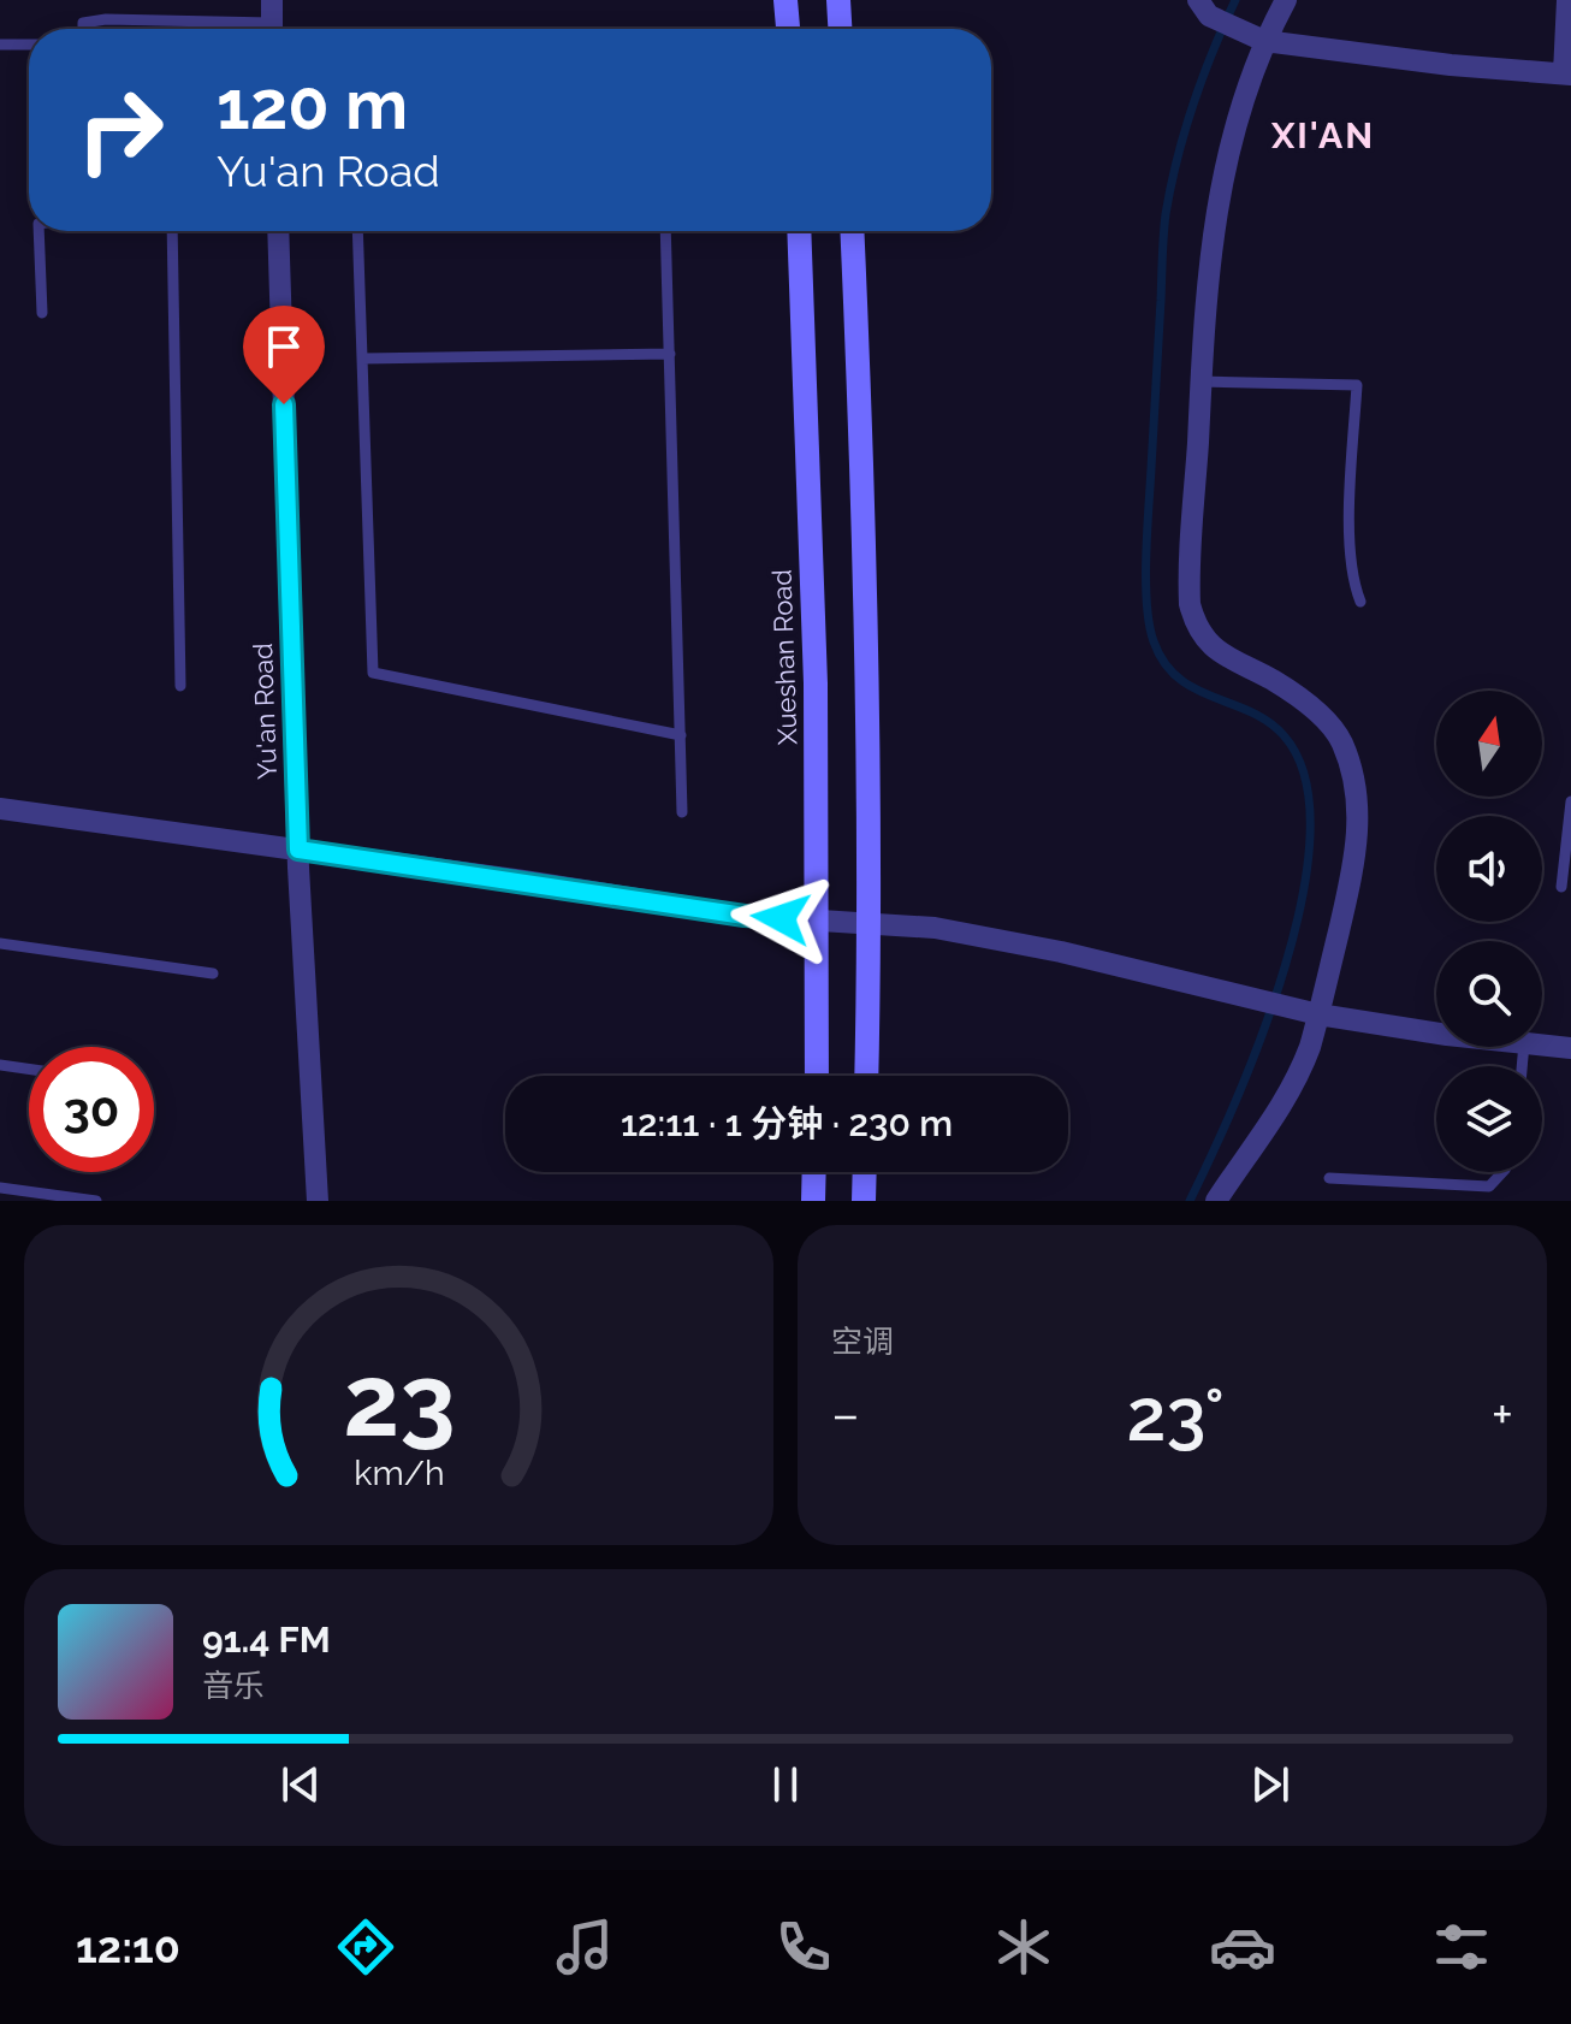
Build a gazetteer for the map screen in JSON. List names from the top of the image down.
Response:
{
  "streets": {
    "main road": ["Xueshan Road"],
    "street": ["Yu'an Road"]
  },
  "districts": ["XI'AN"],
  "north": "top",
  "page": {
    "turn": ["120 m", "Yu'an Road"],
    "limit": "30",
    "trip": "12:11 · 1 分钟 · 230 m",
    "tile": "空调",
    "heat": ["−", "23°", "+"],
    "song": ["91.4 FM", "音乐"],
    "tabs": "12:10",
    "gauge": ["23", "km/h"]
  }
}
